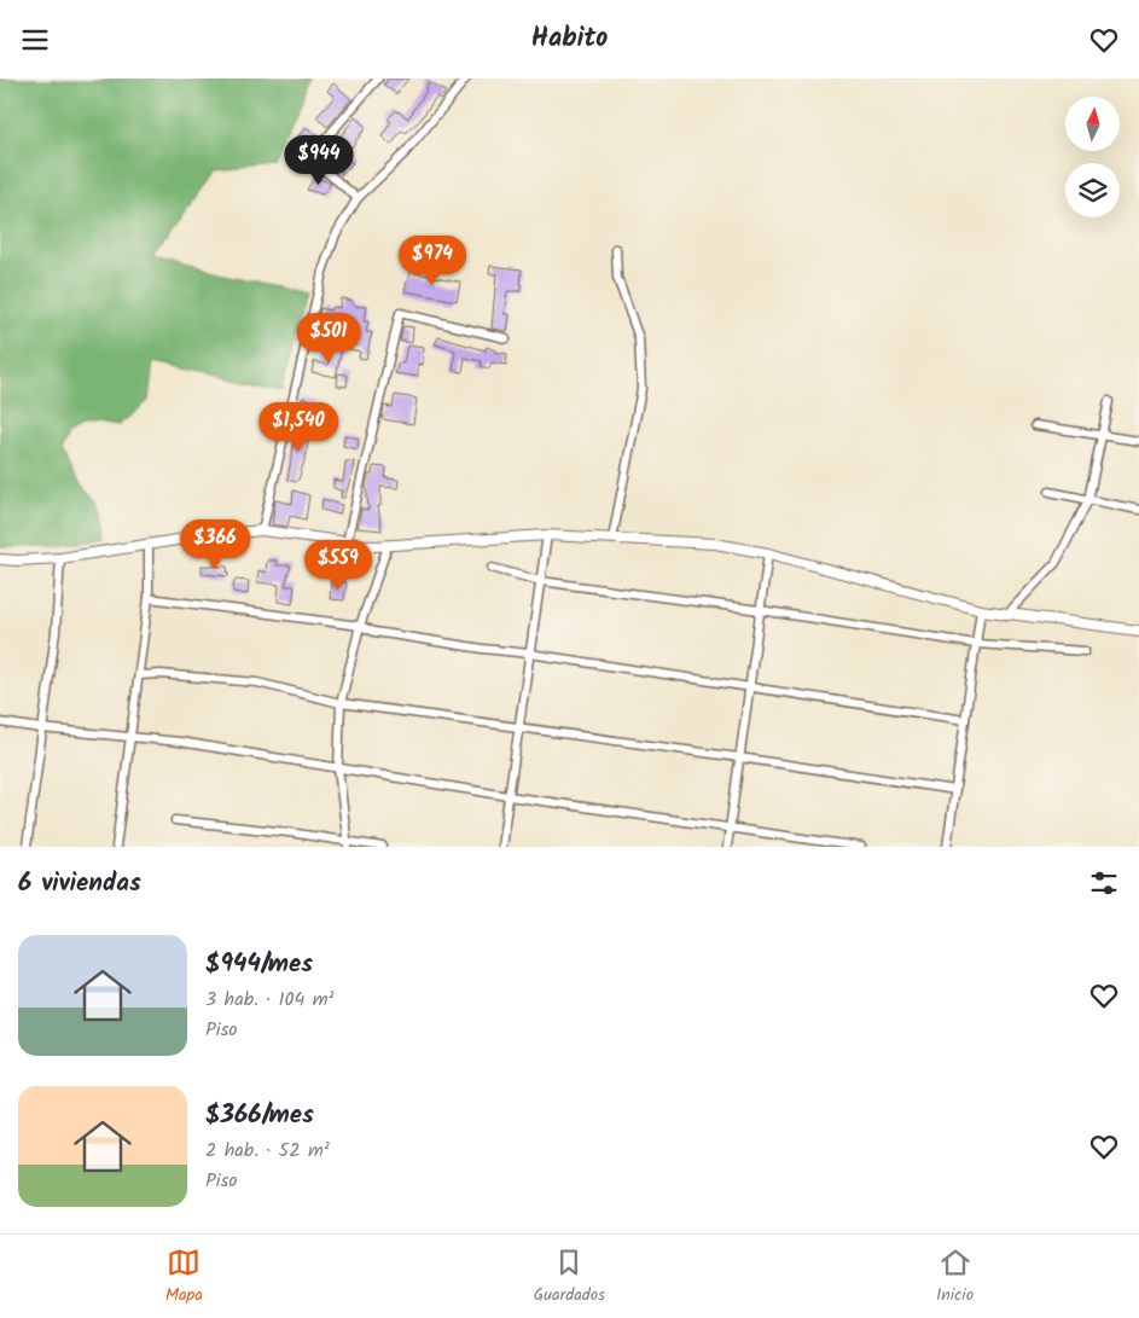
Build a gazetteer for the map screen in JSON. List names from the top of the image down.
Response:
{
  "north": "top",
  "page": {
    "header": "Habito",
    "price": [
      "$944",
      "$974",
      "$501",
      "$1,540",
      "$366",
      "$559"
    ],
    "heading": "6 viviendas",
    "list": [
      {
        "name": "$944/mes",
        "note": "3 hab. · 104 m² · Piso"
      },
      {
        "name": "$366/mes",
        "note": "2 hab. · 52 m² · Piso"
      }
    ],
    "tabs": ["Mapa", "Guardados", "Inicio"]
  }
}
